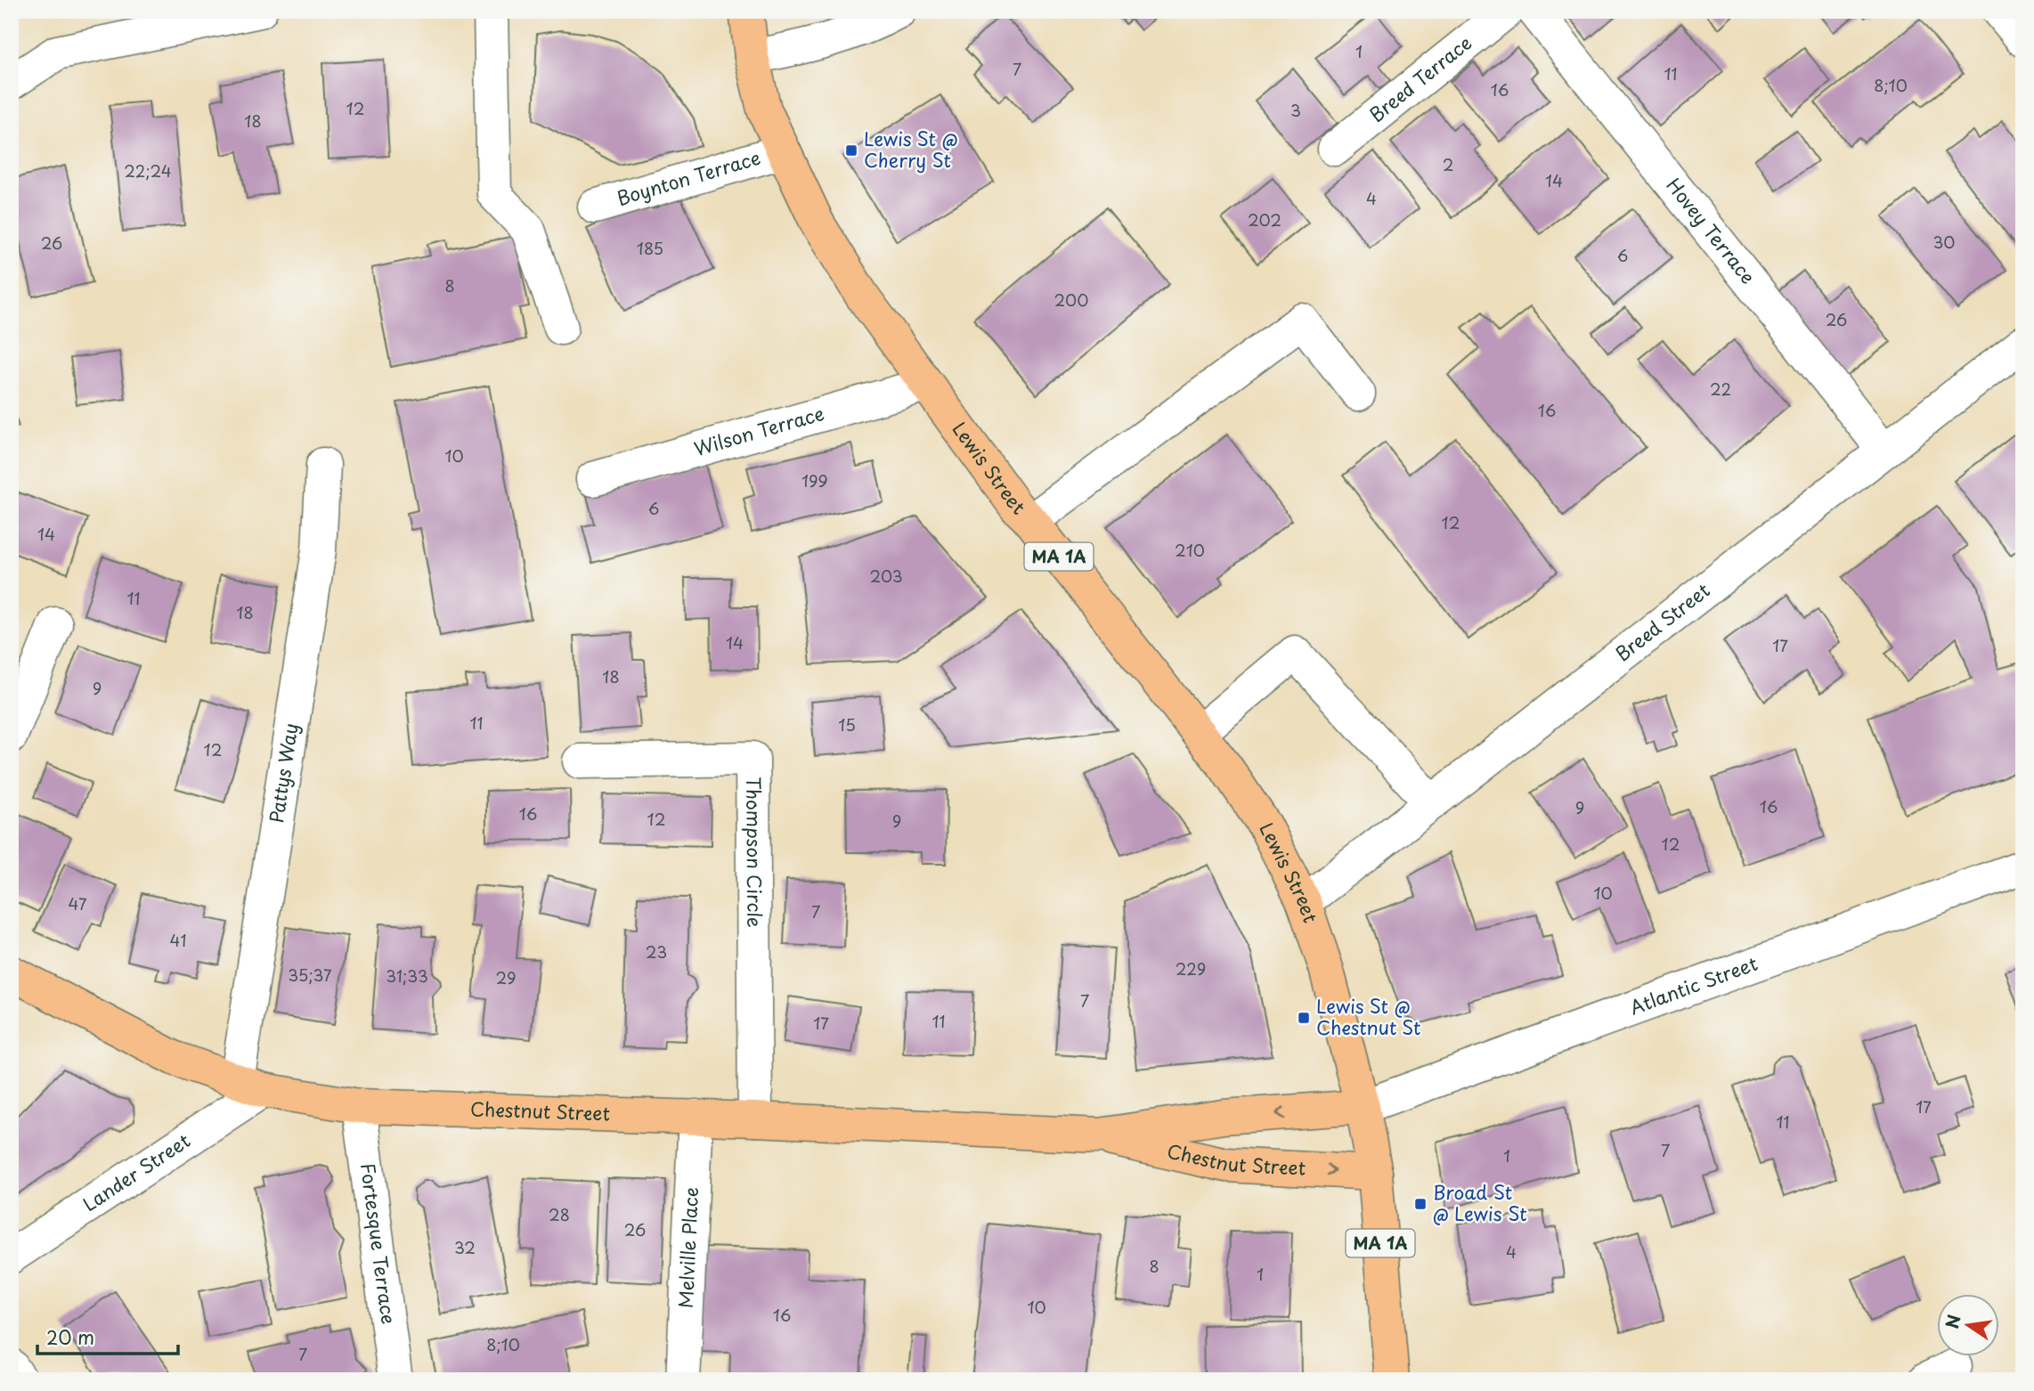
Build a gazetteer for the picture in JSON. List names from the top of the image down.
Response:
{
  "streets": {
    "main road": ["Lewis Street", "MA 1A", "Chestnut Street"],
    "street": [
      "Breed Terrace",
      "Boynton Terrace",
      "Hovey Terrace",
      "Wilson Terrace",
      "Breed Street",
      "Pattys Way",
      "Thompson Circle",
      "Atlantic Street",
      "Lander Street",
      "Fortesque Terrace",
      "Melville Place"
    ]
  },
  "crossings": [
    ["Boynton Terrace", "Lewis Street"],
    ["Hovey Terrace", "Breed Street"],
    ["Wilson Terrace", "Lewis Street"],
    ["Lewis Street", "MA 1A"],
    ["Lewis Street", "Breed Street"],
    ["Lewis Street", "Atlantic Street"],
    ["Lewis Street", "Chestnut Street"],
    ["MA 1A", "Atlantic Street"],
    ["MA 1A", "Chestnut Street"],
    ["Pattys Way", "Chestnut Street"],
    ["Pattys Way", "Lander Street"],
    ["Thompson Circle", "Chestnut Street"],
    ["Atlantic Street", "Chestnut Street"],
    ["Chestnut Street", "Lander Street"],
    ["Chestnut Street", "Fortesque Terrace"],
    ["Chestnut Street", "Melville Place"]
  ],
  "places": {
    "transit": ["Lewis St @ Cherry St", "Lewis St @ Chestnut St", "Broad St @ Lewis St"]
  },
  "house_numbers": [
    "1",
    "7",
    "11",
    "8;10",
    "16",
    "12",
    "3",
    "18",
    "2",
    "22;24",
    "14",
    "4",
    "202",
    "30",
    "26",
    "185",
    "6",
    "8",
    "200",
    "26",
    "22",
    "16",
    "10",
    "199",
    "6",
    "12",
    "14",
    "210",
    "203",
    "11",
    "18",
    "14",
    "17",
    "18",
    "9",
    "11",
    "15",
    "12",
    "16",
    "9",
    "16",
    "12",
    "9",
    "12",
    "10",
    "47",
    "7",
    "41",
    "23",
    "229",
    "35;37",
    "31;33",
    "29",
    "7",
    "11",
    "17",
    "17",
    "11",
    "7",
    "1",
    "28",
    "26",
    "32",
    "4",
    "8",
    "1",
    "10",
    "16",
    "8;10",
    "7"
  ],
  "scale_bar": "20 m",
  "north": "left"
}
